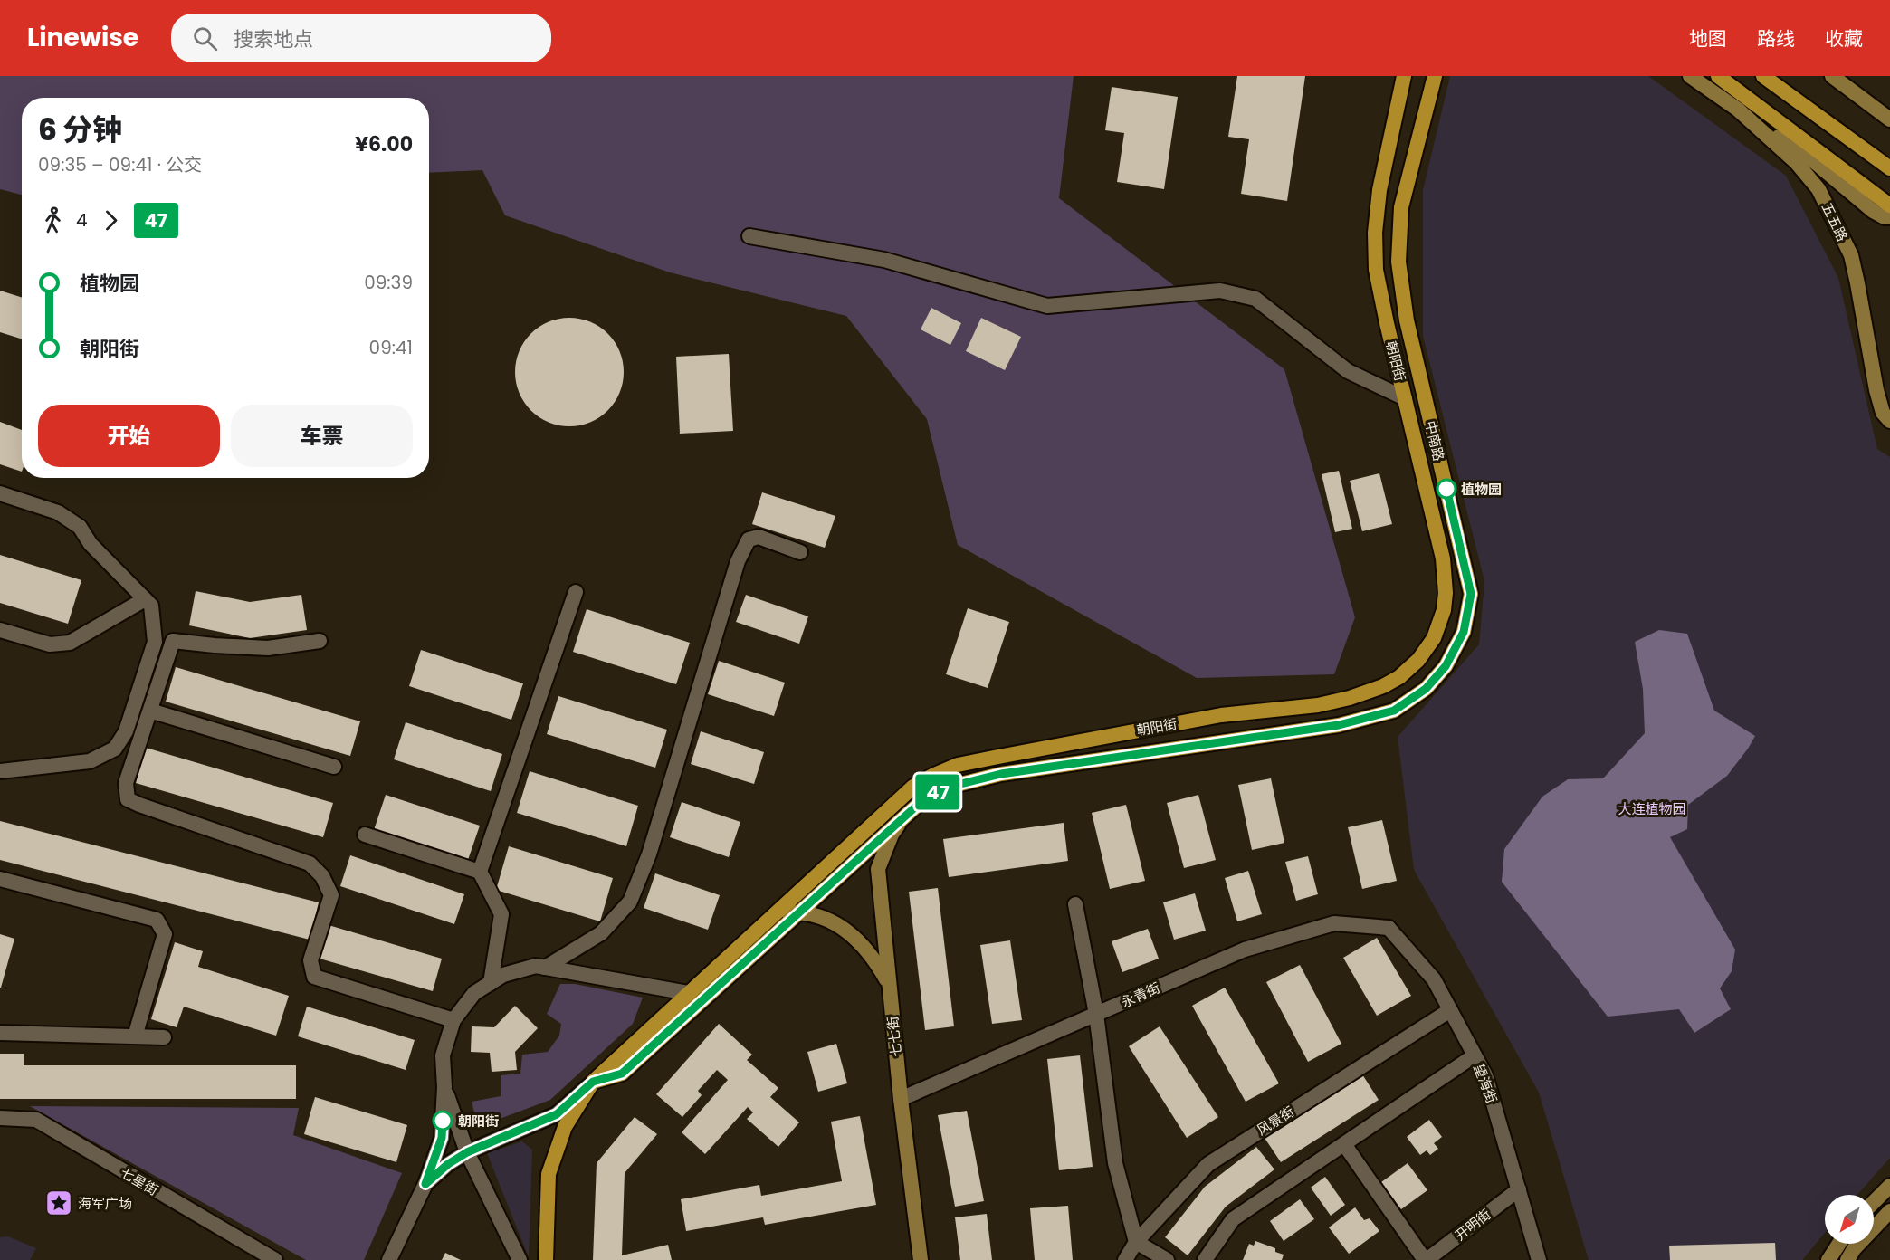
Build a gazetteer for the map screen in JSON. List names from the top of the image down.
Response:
{
  "streets": {
    "main road": [
      "五五路",
      "朝阳街",
      "中南路",
      "七七街"
    ],
    "street": [
      "永青街",
      "望海街",
      "风景街",
      "七星街",
      "开明街"
    ]
  },
  "crossings": [
    ["朝阳街", "中南路"],
    ["中南路", "七七街"],
    ["永青街", "七七街"],
    ["永青街", "望海街"],
    ["望海街", "风景街"],
    ["望海街", "开明街"]
  ],
  "parks": ["大连植物园"],
  "places": {
    "other": ["植物园", "朝阳街"],
    "place": ["海军广场"]
  },
  "lines": ["bus line 47"],
  "north": "bottom left",
  "page": {
    "header": "Linewise",
    "search": "搜索地点",
    "nav": ["地图", "路线", "收藏"],
    "on_map": "47",
    "heading": ["6 分钟", "09:35 – 09:41 · 公交", "¥6.00"],
    "legs": ["4", "47"],
    "list": [
      {
        "name": "植物园",
        "value": "09:39"
      },
      {
        "name": "朝阳街",
        "value": "09:41"
      }
    ],
    "buttons": ["开始", "车票"]
  }
}
